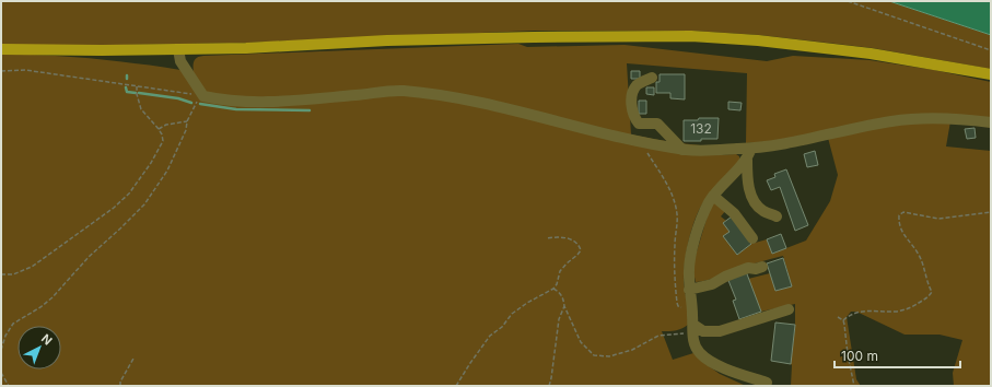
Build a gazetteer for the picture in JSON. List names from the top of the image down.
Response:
{
  "house_numbers": ["132"],
  "scale_bar": "100 m",
  "north": "top right"
}
